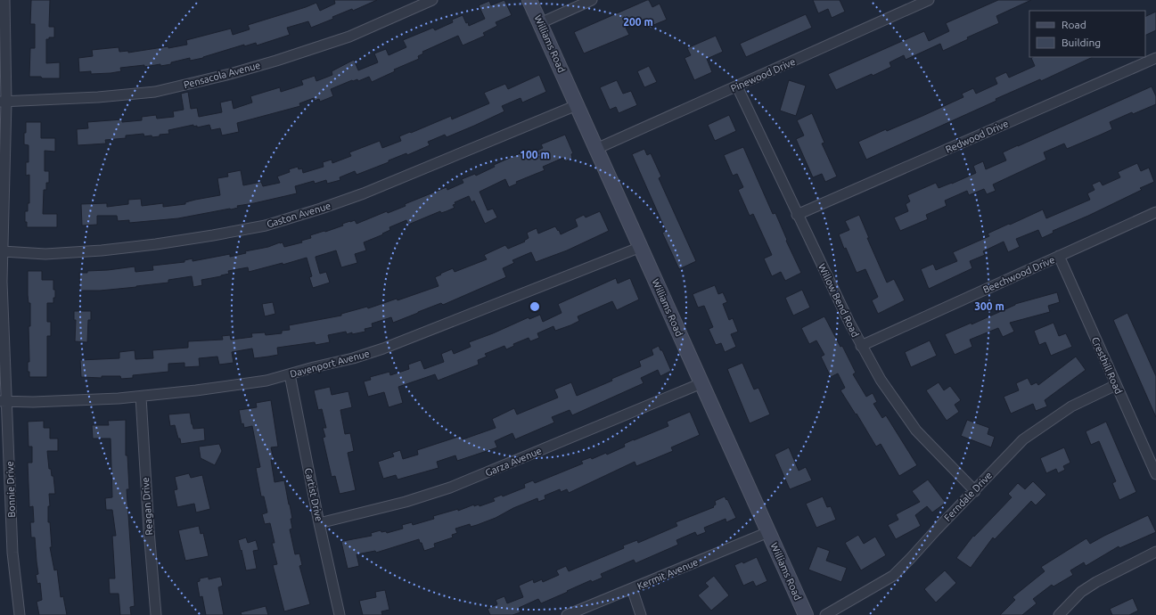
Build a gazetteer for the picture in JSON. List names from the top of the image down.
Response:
{
  "streets": {
    "street": [
      "Williams Road",
      "Pensacola Avenue",
      "Pinewood Drive",
      "Redwood Drive",
      "Gaston Avenue",
      "Beechwood Drive",
      "Willow Bend Road",
      "Davenport Avenue",
      "Cresthill Road",
      "Garza Avenue",
      "Bonnie Drive",
      "Cartist Drive",
      "Ferndale Drive",
      "Reagan Drive",
      "Kermit Avenue"
    ]
  },
  "crossings": [
    ["Williams Road", "Pinewood Drive"],
    ["Williams Road", "Gaston Avenue"],
    ["Williams Road", "Davenport Avenue"],
    ["Williams Road", "Garza Avenue"],
    ["Williams Road", "Kermit Avenue"],
    ["Pensacola Avenue", "Bonnie Drive"],
    ["Pinewood Drive", "Willow Bend Road"],
    ["Redwood Drive", "Willow Bend Road"],
    ["Gaston Avenue", "Bonnie Drive"],
    ["Beechwood Drive", "Willow Bend Road"],
    ["Beechwood Drive", "Cresthill Road"],
    ["Willow Bend Road", "Ferndale Drive"],
    ["Davenport Avenue", "Bonnie Drive"],
    ["Davenport Avenue", "Cartist Drive"],
    ["Davenport Avenue", "Reagan Drive"],
    ["Cresthill Road", "Ferndale Drive"],
    ["Garza Avenue", "Cartist Drive"]
  ],
  "legend": ["Road", "Building"],
  "rings": ["200 m", "100 m", "300 m"]
}
